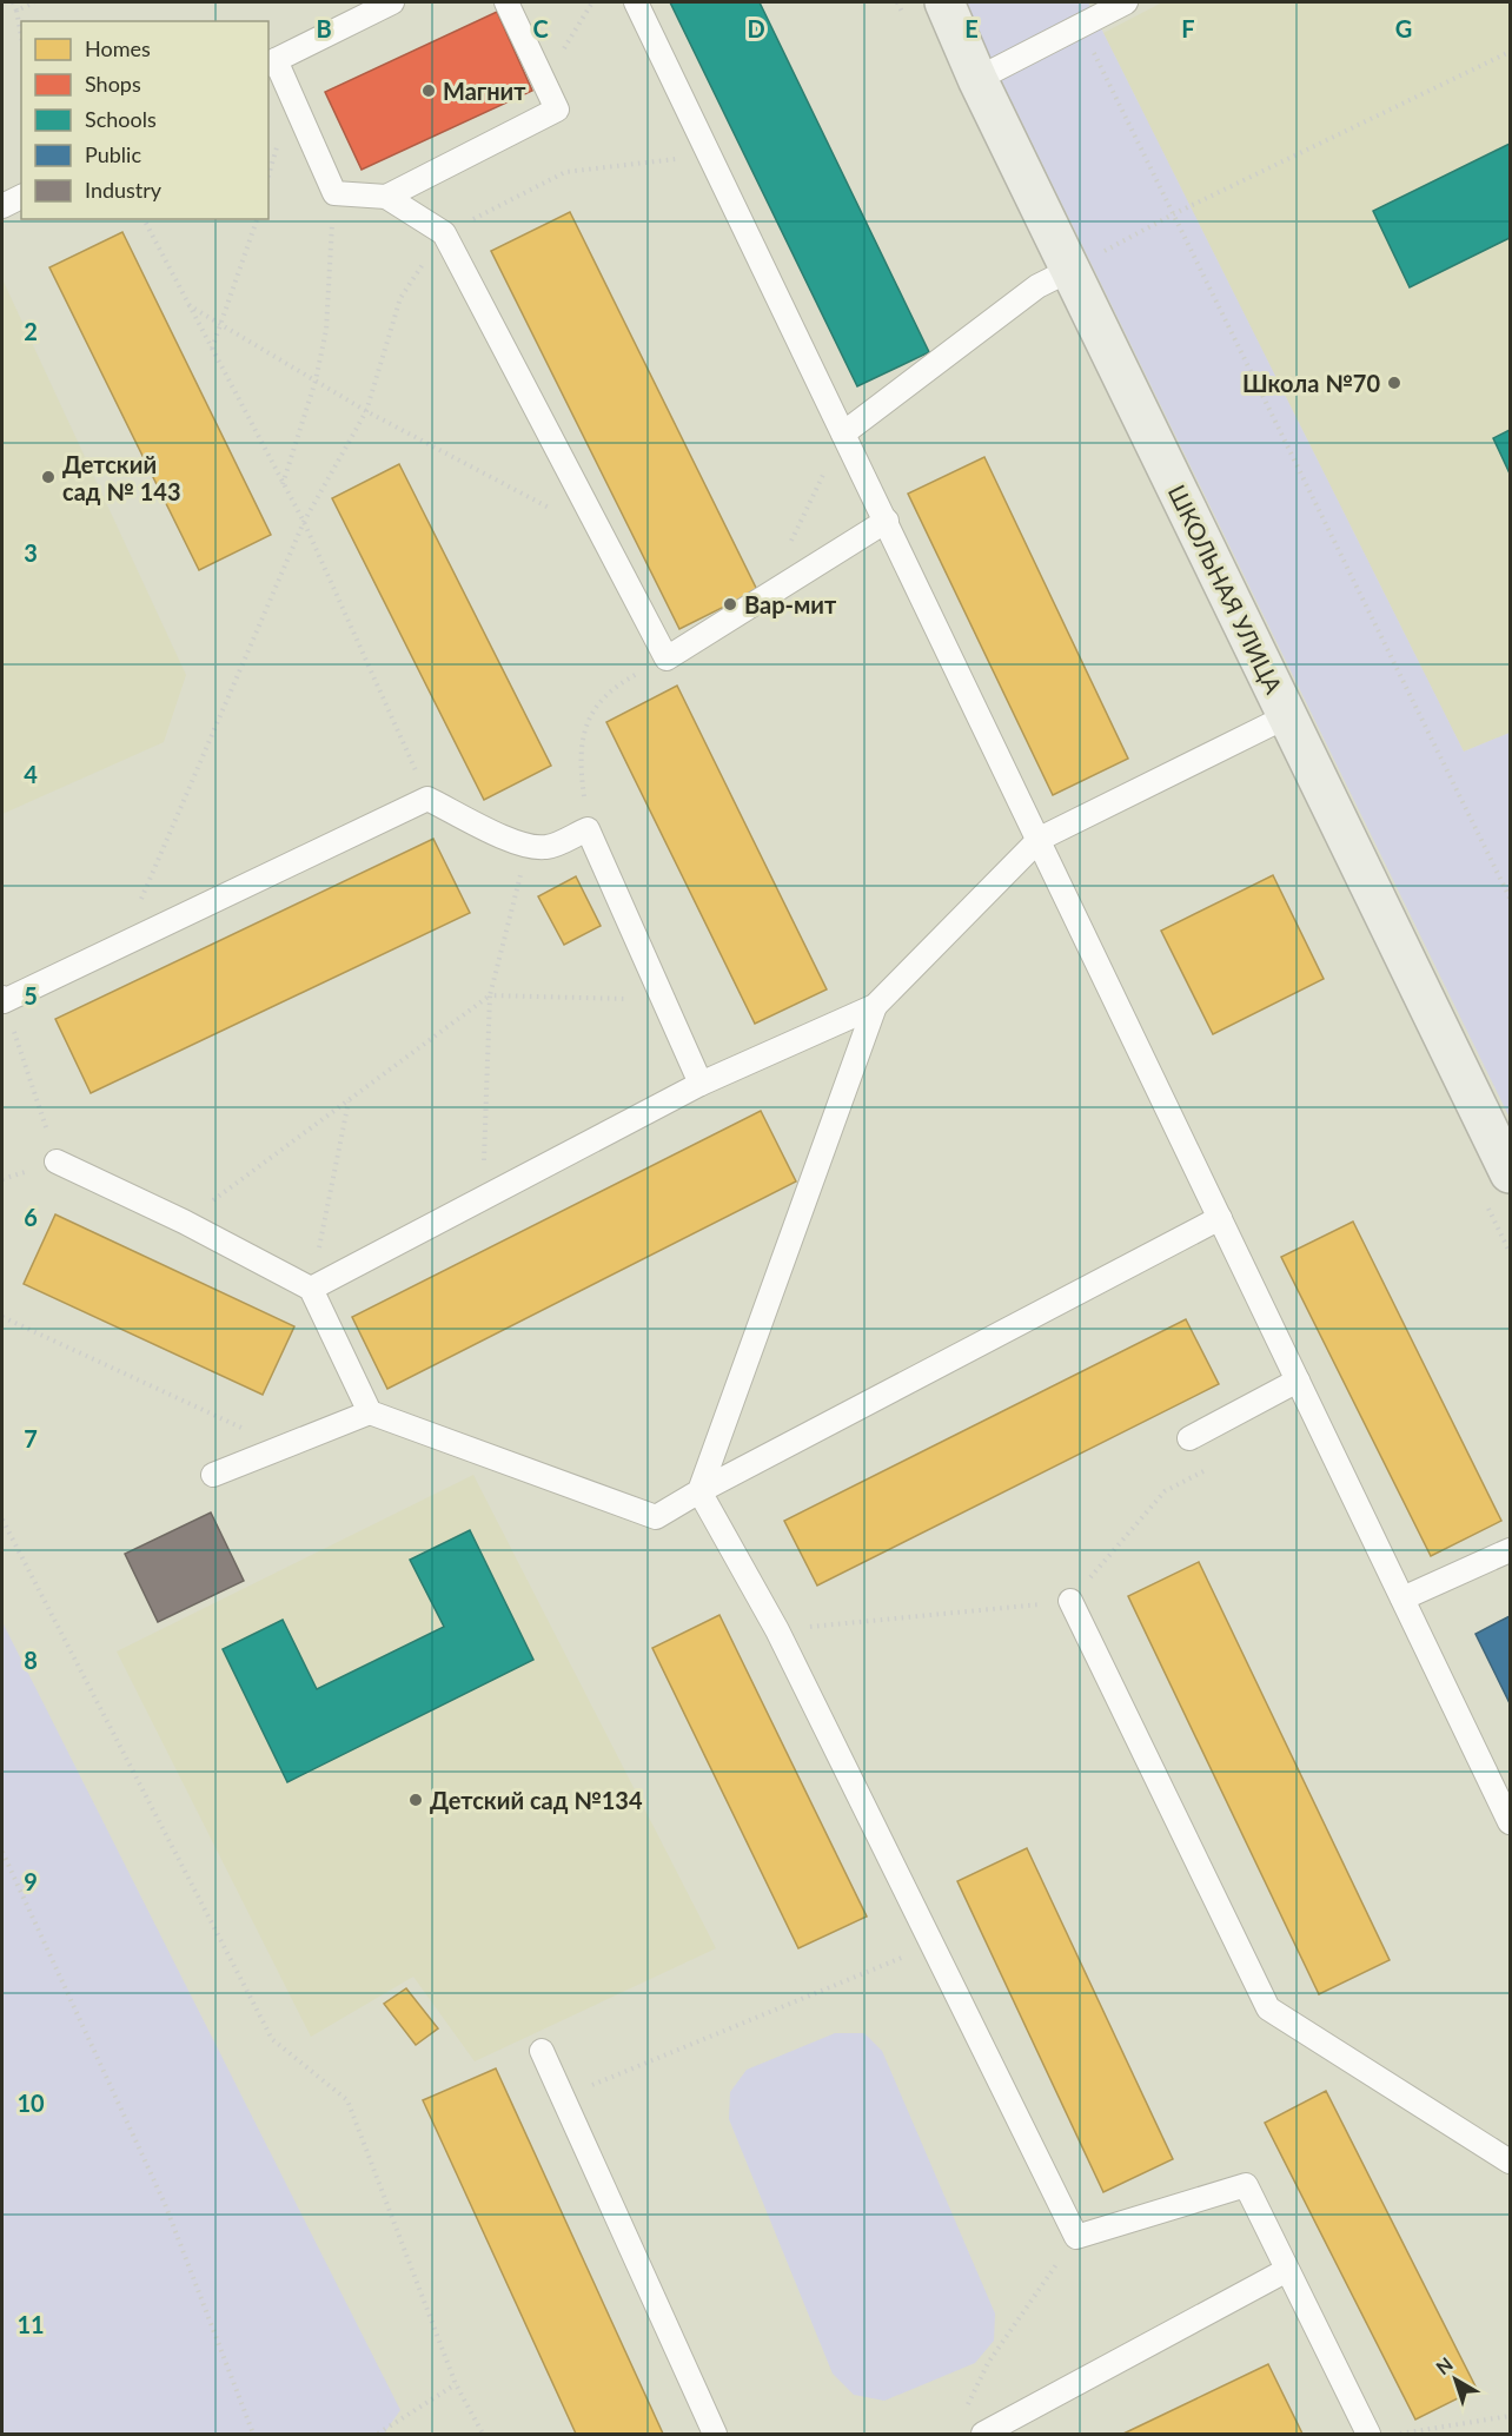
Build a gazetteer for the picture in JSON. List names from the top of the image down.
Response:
{
  "streets": {
    "main road": ["ШКОЛЬНАЯ УЛИЦА"]
  },
  "places": [
    "Магнит",
    "Школа №70",
    "Детский сад № 143",
    "Вар-мит",
    "Детский сад №134"
  ],
  "legend": [
    "Homes",
    "Shops",
    "Schools",
    "Public",
    "Industry"
  ],
  "north": "top left",
  "grid": {
    "columns": [
      "B",
      "C",
      "D",
      "E",
      "F",
      "G"
    ],
    "rows": [
      "2",
      "3",
      "4",
      "5",
      "6",
      "7",
      "8",
      "9",
      "10",
      "11"
    ]
  }
}
